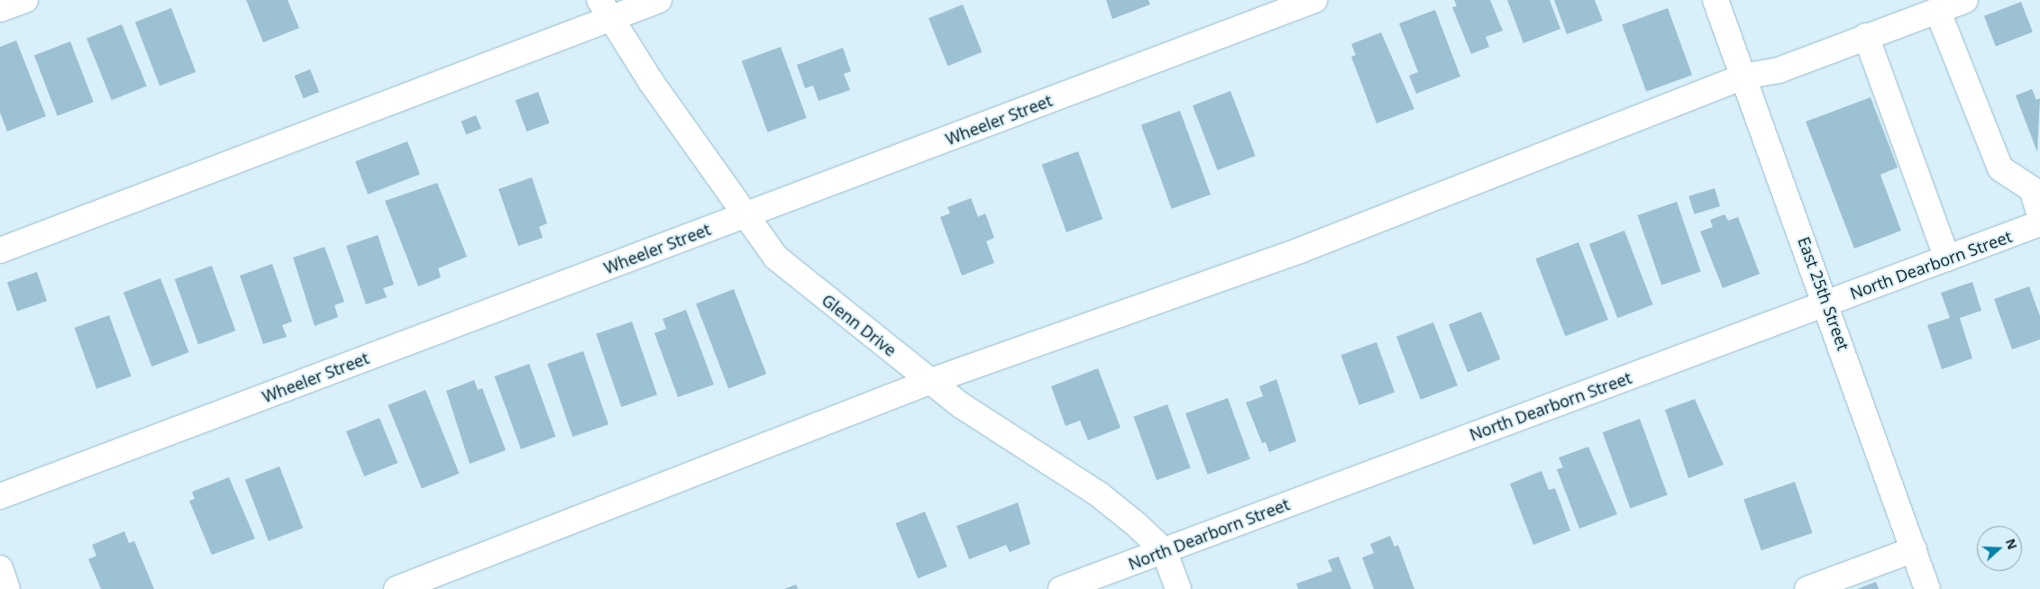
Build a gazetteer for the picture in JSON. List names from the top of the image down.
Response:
{
  "streets": {
    "street": [
      "Wheeler Street",
      "North Dearborn Street",
      "East 25th Street",
      "Glenn Drive"
    ]
  },
  "crossings": [
    ["Wheeler Street", "Glenn Drive"],
    ["North Dearborn Street", "East 25th Street"],
    ["North Dearborn Street", "Glenn Drive"]
  ],
  "north": "right"
}
